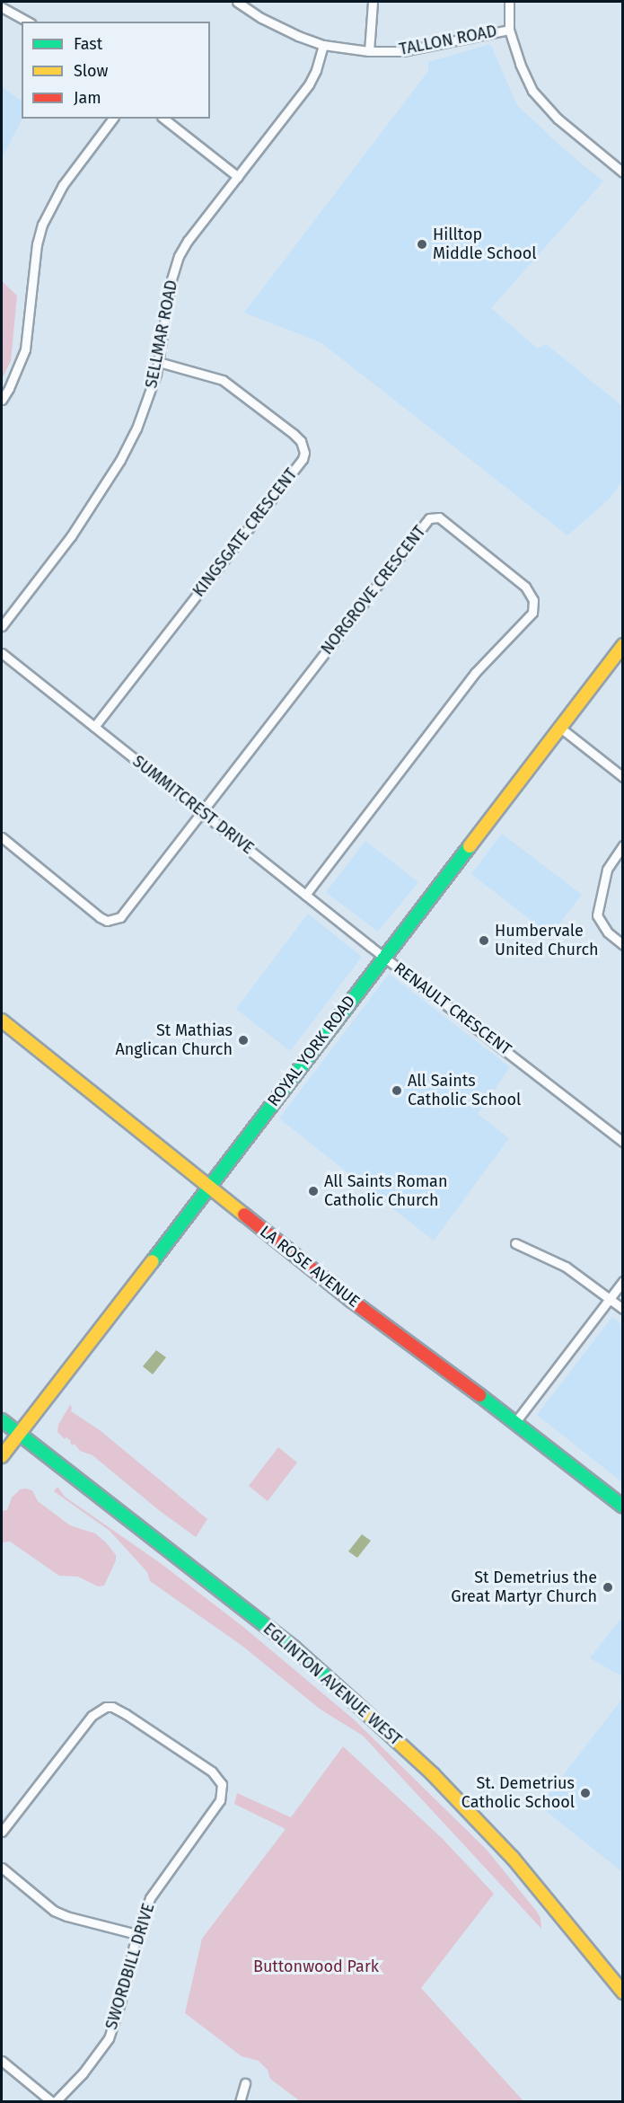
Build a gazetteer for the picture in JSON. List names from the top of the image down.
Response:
{
  "streets": {
    "main road": ["ROYAL YORK ROAD", "LA ROSE AVENUE", "EGLINTON AVENUE WEST"],
    "street": [
      "TALLON ROAD",
      "SELLMAR ROAD",
      "KINGSGATE CRESCENT",
      "NORGROVE CRESCENT",
      "SUMMITCREST DRIVE",
      "RENAULT CRESCENT",
      "SWORDBILL DRIVE"
    ]
  },
  "crossings": [
    ["TALLON ROAD", "SELLMAR ROAD"],
    ["SELLMAR ROAD", "KINGSGATE CRESCENT"],
    ["KINGSGATE CRESCENT", "SUMMITCREST DRIVE"],
    ["NORGROVE CRESCENT", "SUMMITCREST DRIVE"],
    ["SUMMITCREST DRIVE", "RENAULT CRESCENT"],
    ["SUMMITCREST DRIVE", "ROYAL YORK ROAD"],
    ["RENAULT CRESCENT", "ROYAL YORK ROAD"],
    ["ROYAL YORK ROAD", "LA ROSE AVENUE"],
    ["ROYAL YORK ROAD", "EGLINTON AVENUE WEST"]
  ],
  "parks": ["Buttonwood Park"],
  "places": [
    "Hilltop Middle School",
    "Humbervale United Church",
    "St Mathias Anglican Church",
    "All Saints Catholic School",
    "All Saints Roman Catholic Church",
    "St Demetrius the Great Martyr Church",
    "St. Demetrius Catholic School"
  ],
  "legend": ["Fast", "Slow", "Jam"]
}
